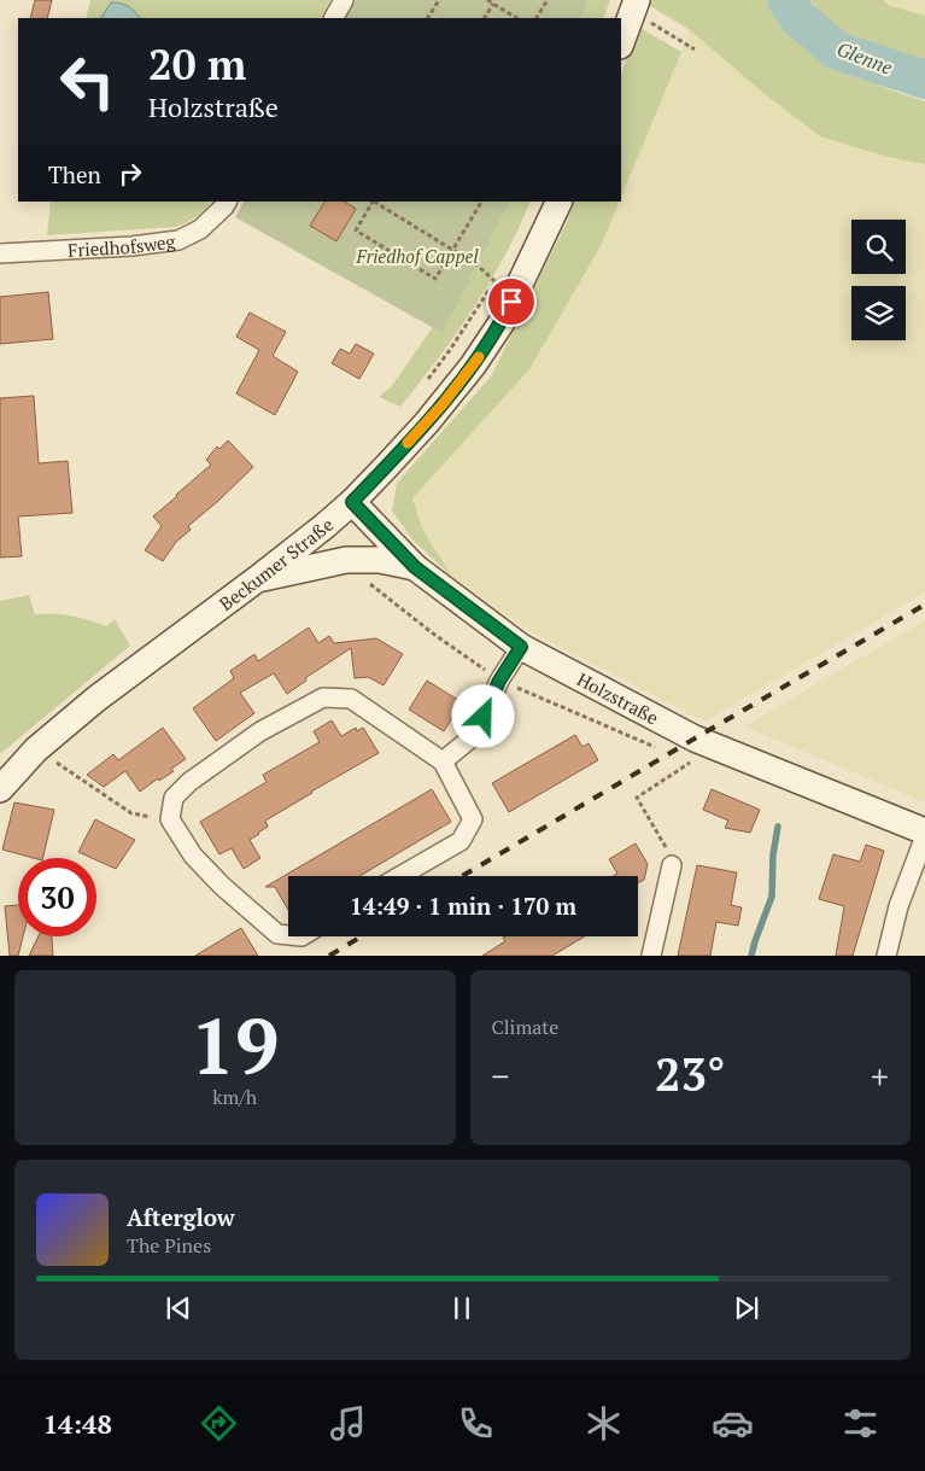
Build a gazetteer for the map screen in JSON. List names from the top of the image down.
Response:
{
  "streets": {
    "main road": ["Beckumer Straße", "Holzstraße"],
    "street": ["Friedhofsweg"]
  },
  "crossings": [
    ["Beckumer Straße", "Holzstraße"]
  ],
  "water": ["Glenne"],
  "parks": ["Friedhof Cappel"],
  "page": {
    "turn": ["20 m", "Holzstraße"],
    "then": "Then",
    "limit": "30",
    "trip": "14:49 · 1 min · 170 m",
    "tile": [
      ["19", "km/h"],
      "Climate"
    ],
    "heat": ["−", "23°", "+"],
    "song": ["Afterglow", "The Pines"],
    "tabs": "14:48"
  }
}
